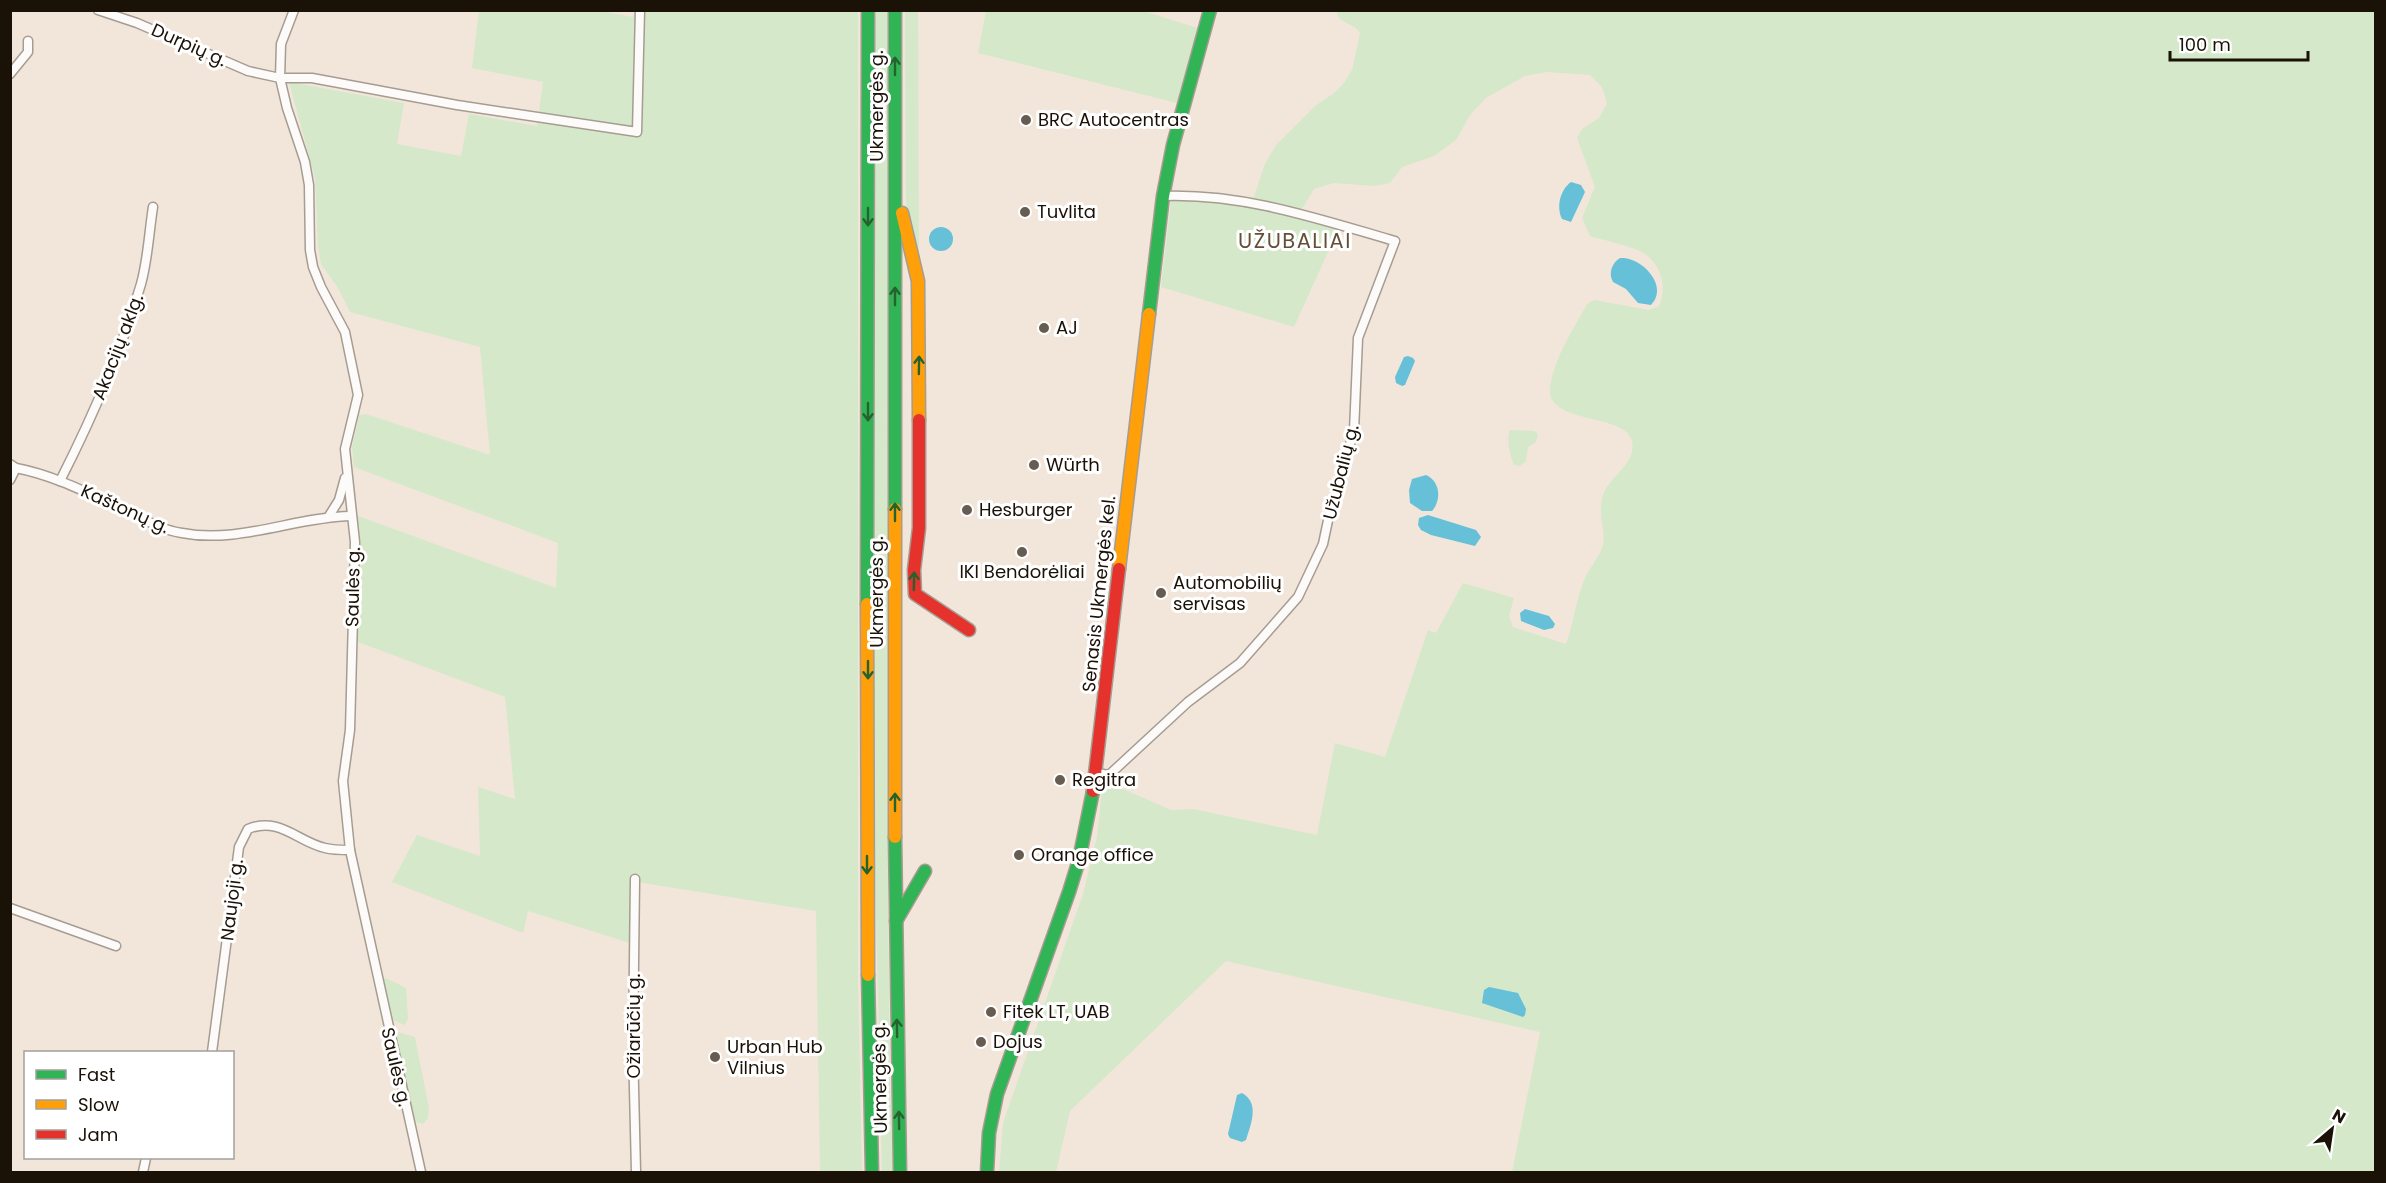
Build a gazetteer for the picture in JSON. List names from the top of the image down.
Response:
{
  "streets": {
    "main road": ["Ukmergės g.", "Senasis Ukmergės kel."],
    "street": [
      "Durpių g.",
      "Akacijų aklg.",
      "Užubalių g.",
      "Kaštonų g.",
      "Saulės g.",
      "Naujoji g.",
      "Ožiarūčių g."
    ]
  },
  "crossings": [
    ["Durpių g.", "Saulės g."],
    ["Akacijų aklg.", "Kaštonų g."],
    ["Užubalių g.", "Senasis Ukmergės kel."],
    ["Kaštonų g.", "Saulės g."],
    ["Saulės g.", "Naujoji g."]
  ],
  "districts": ["UŽUBALIAI"],
  "places": [
    "BRC Autocentras",
    "Tuvlita",
    "AJ",
    "Würth",
    "Hesburger",
    "IKI Bendorėliai",
    "Automobilių servisas",
    "Regitra",
    "Orange office",
    "Fitek LT, UAB",
    "Dojus",
    "Urban Hub Vilnius"
  ],
  "legend": ["Fast", "Slow", "Jam"],
  "scale_bar": "100 m",
  "north": "top right"
}
